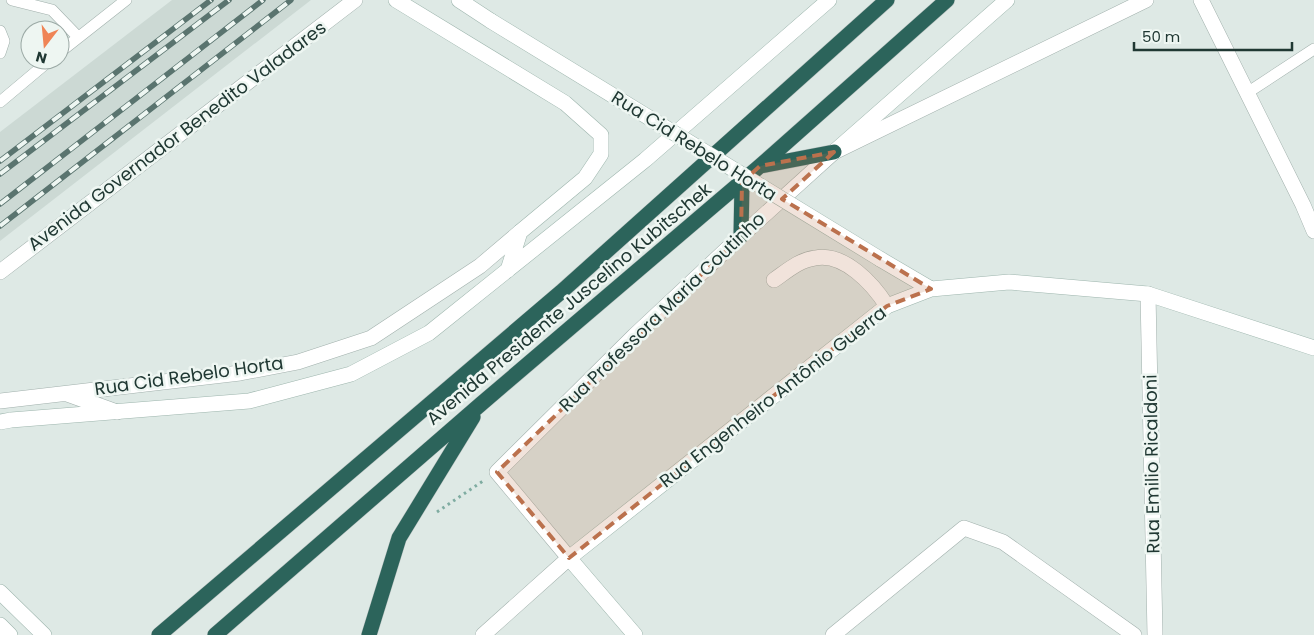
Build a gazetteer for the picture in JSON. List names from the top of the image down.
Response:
{
  "streets": {
    "highway": ["Avenida Presidente Juscelino Kubitschek"],
    "street": [
      "Avenida Governador Benedito Valadares",
      "Rua Cid Rebelo Horta",
      "Rua Professora Maria Coutinho",
      "Rua Engenheiro Antônio Guerra",
      "Rua Emilio Ricaldoni"
    ]
  },
  "crossings": [
    ["Rua Cid Rebelo Horta", "Rua Engenheiro Antônio Guerra"],
    ["Rua Engenheiro Antônio Guerra", "Rua Emilio Ricaldoni"]
  ],
  "scale_bar": "50 m",
  "north": "bottom"
}
